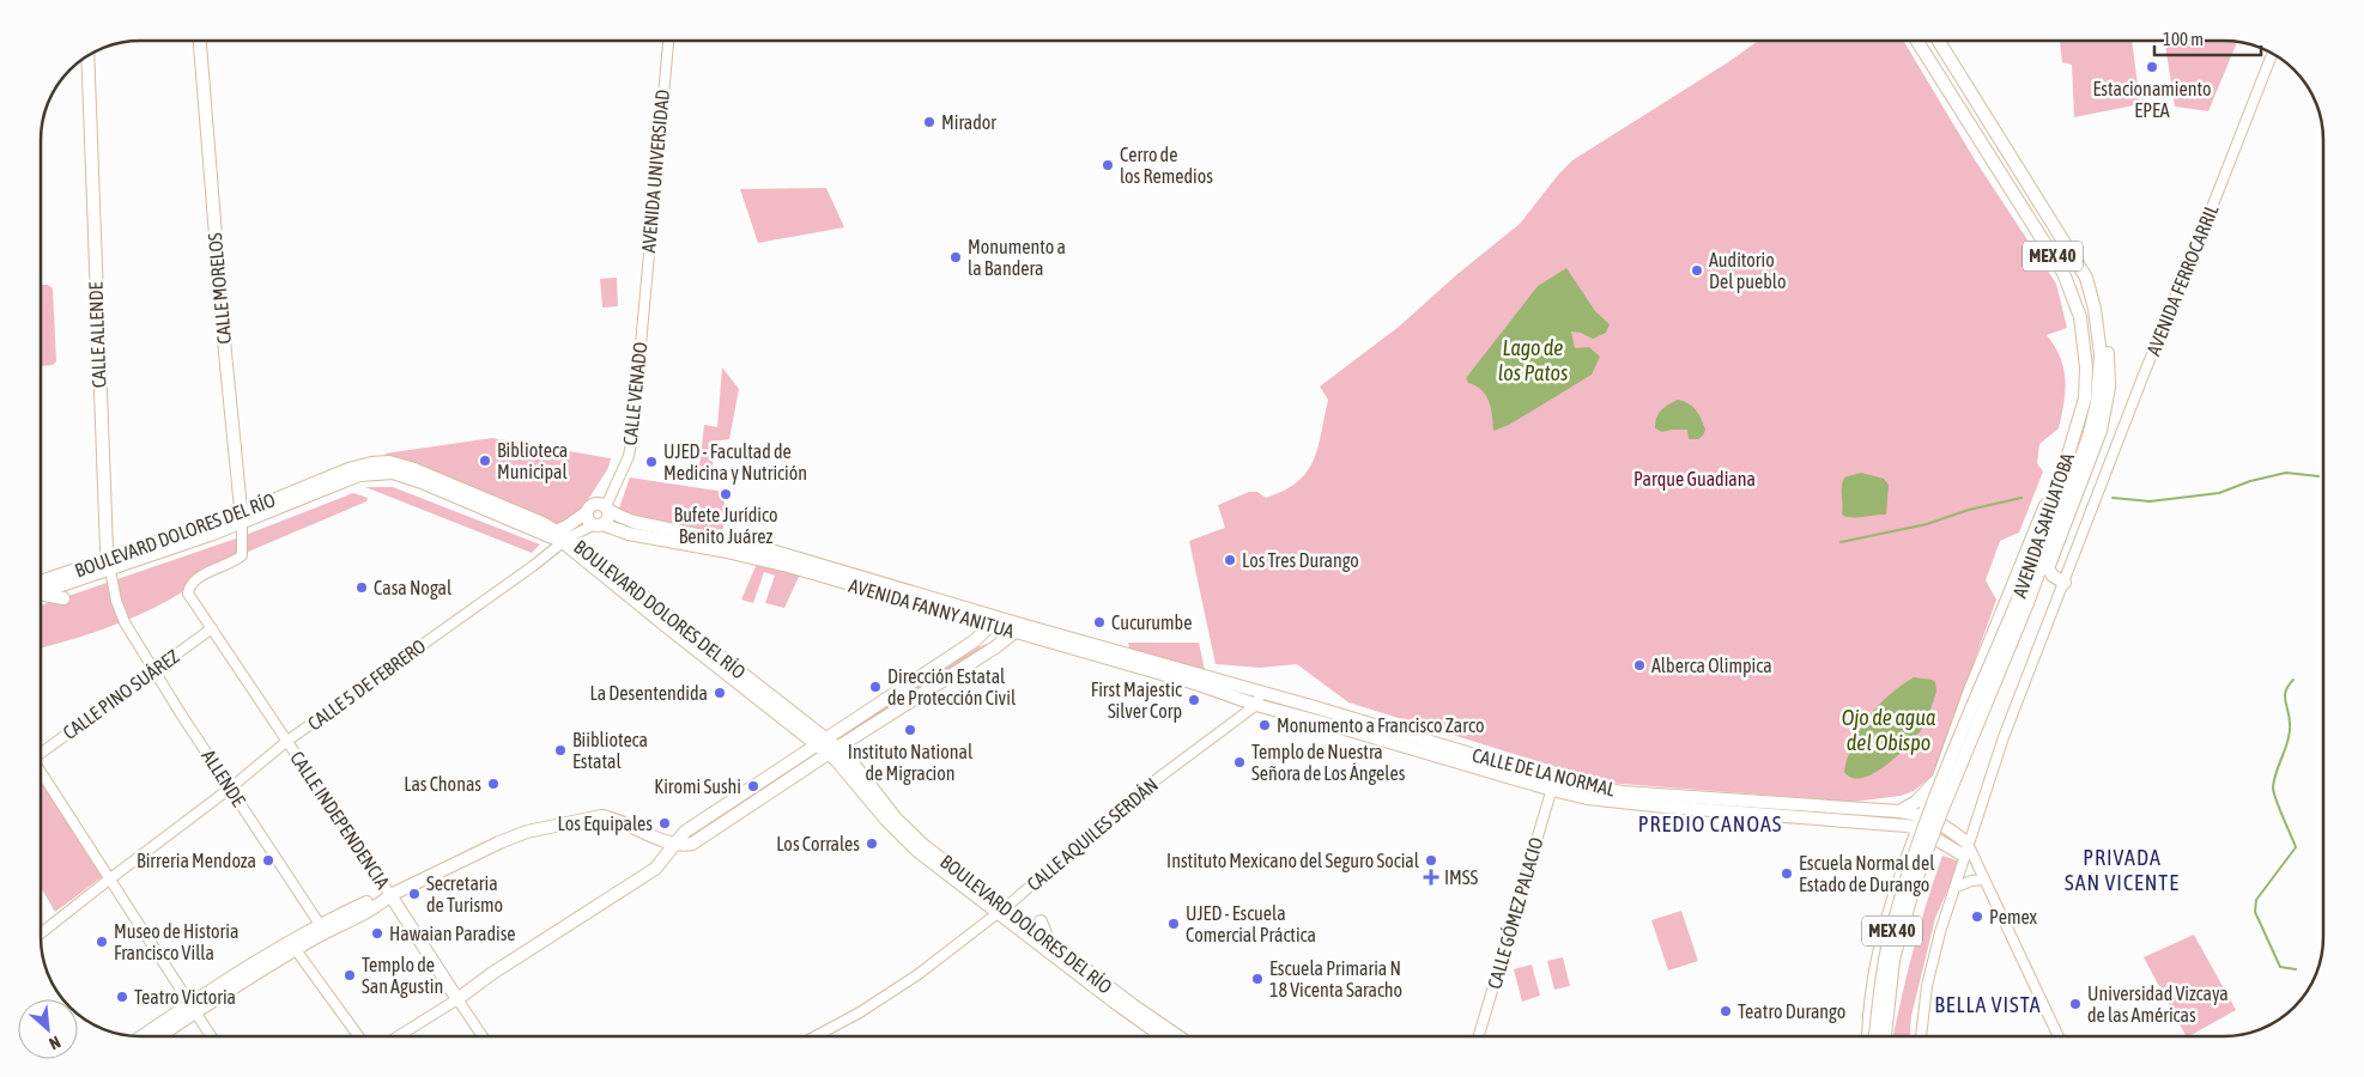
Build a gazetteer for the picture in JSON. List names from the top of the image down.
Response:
{
  "streets": {
    "main road": [
      "MEX 40",
      "CALLE MORELOS",
      "CALLE ALLENDE",
      "AVENIDA SAHUATOBA",
      "BOULEVARD DOLORES DEL RÍO",
      "AVENIDA FANNY ANITUA",
      "CALLE DE LA NORMAL",
      "CALLE INDEPENDENCIA"
    ],
    "street": [
      "AVENIDA UNIVERSIDAD",
      "AVENIDA FERROCARRIL",
      "CALLE VENADO",
      "CALLE 5 DE FEBRERO",
      "CALLE PINO SUÁREZ",
      "ALLENDE",
      "CALLE AQUILES SERDÁN",
      "CALLE GÓMEZ PALACIO"
    ]
  },
  "crossings": [
    ["AVENIDA UNIVERSIDAD", "CALLE VENADO"],
    ["AVENIDA FERROCARRIL", "AVENIDA SAHUATOBA"],
    ["CALLE MORELOS", "BOULEVARD DOLORES DEL RÍO"],
    ["CALLE MORELOS", "CALLE INDEPENDENCIA"],
    ["CALLE ALLENDE", "BOULEVARD DOLORES DEL RÍO"],
    ["CALLE ALLENDE", "ALLENDE"],
    ["CALLE VENADO", "AVENIDA FANNY ANITUA"],
    ["CALLE VENADO", "CALLE 5 DE FEBRERO"],
    ["AVENIDA SAHUATOBA", "CALLE DE LA NORMAL"],
    ["BOULEVARD DOLORES DEL RÍO", "CALLE 5 DE FEBRERO"],
    ["BOULEVARD DOLORES DEL RÍO", "CALLE AQUILES SERDÁN"],
    ["AVENIDA FANNY ANITUA", "CALLE 5 DE FEBRERO"],
    ["AVENIDA FANNY ANITUA", "CALLE DE LA NORMAL"],
    ["AVENIDA FANNY ANITUA", "CALLE AQUILES SERDÁN"],
    ["CALLE 5 DE FEBRERO", "ALLENDE"],
    ["CALLE 5 DE FEBRERO", "CALLE INDEPENDENCIA"],
    ["CALLE PINO SUÁREZ", "ALLENDE"],
    ["CALLE PINO SUÁREZ", "CALLE INDEPENDENCIA"],
    ["CALLE DE LA NORMAL", "CALLE AQUILES SERDÁN"],
    ["CALLE DE LA NORMAL", "CALLE GÓMEZ PALACIO"]
  ],
  "districts": ["PREDIO CANOAS", "PRIVADA SAN VICENTE", "BELLA VISTA"],
  "water": ["Lago de los Patos", "Ojo de agua del Obispo"],
  "parks": ["Parque Guadiana"],
  "places": {
    "other": [
      "Estacionamiento EPEA",
      "Mirador",
      "Cerro de los Remedios",
      "Monumento a la Bandera",
      "Auditorio Del pueblo",
      "Biblioteca Municipal",
      "UJED - Facultad de Medicina y Nutrición",
      "Bufete Jurídico Benito Juárez",
      "Los Tres Durango",
      "Casa Nogal",
      "Cucurumbe",
      "Alberca Olimpica",
      "Dirección Estatal de Protección Civil",
      "La Desentendida",
      "First Majestic Silver Corp",
      "Monumento a Francisco Zarco",
      "Instituto National de Migracion",
      "Biiblioteca Estatal",
      "Templo de Nuestra Señora de Los Ángeles",
      "Las Chonas",
      "Kiromi Sushi",
      "Los Equipales",
      "Los Corrales",
      "Birreria Mendoza",
      "Instituto Mexicano del Seguro Social",
      "Escuela Normal del Estado de Durango",
      "Secretaria de Turismo",
      "Pemex",
      "UJED - Escuela Comercial Práctica",
      "Hawaian Paradise",
      "Museo de Historia Francisco Villa",
      "Templo de San Agustin",
      "Escuela Primaria N 18 Vicenta Saracho",
      "Teatro Victoria",
      "Universidad Vizcaya de las Américas",
      "Teatro Durango"
    ],
    "health": ["IMSS"]
  },
  "scale_bar": "100 m",
  "north": "bottom right"
}
